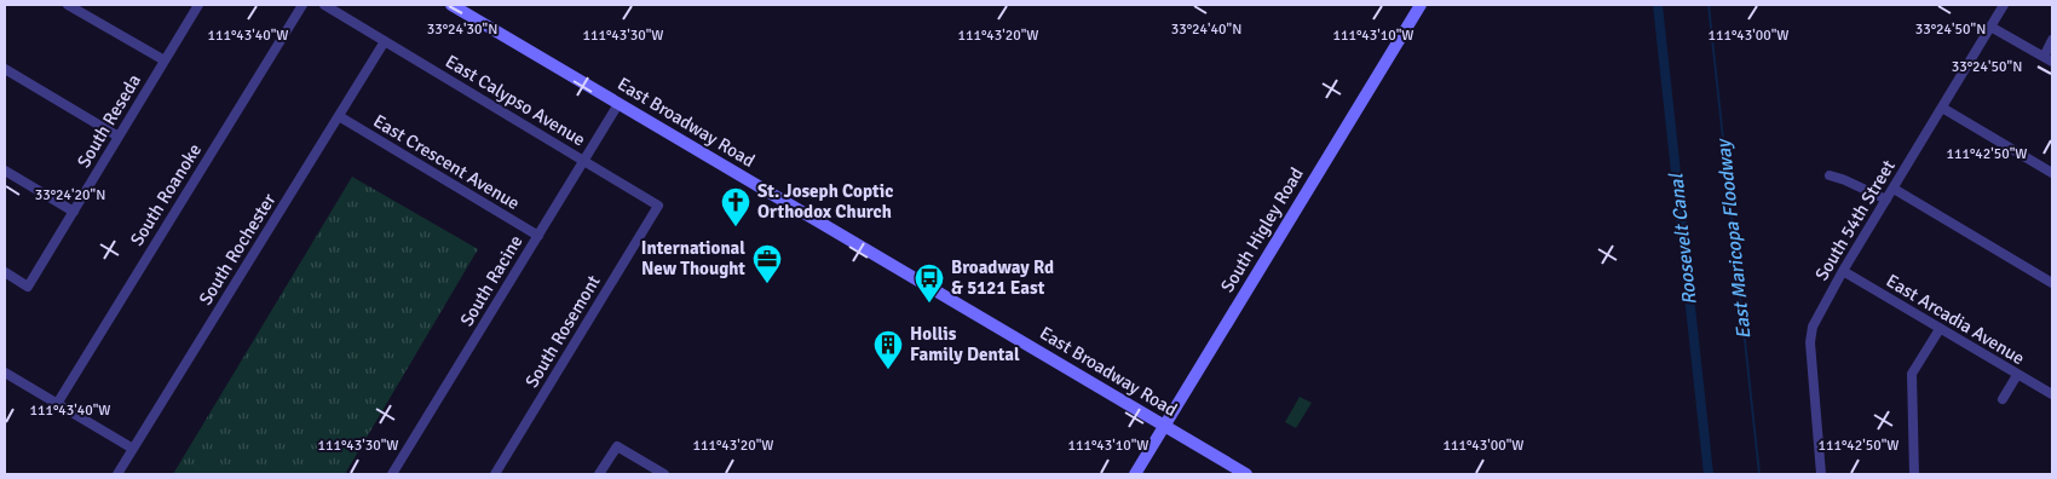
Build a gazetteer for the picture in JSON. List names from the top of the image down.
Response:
{
  "streets": {
    "main road": ["East Broadway Road", "South Higley Road"],
    "street": [
      "East Calypso Avenue",
      "South Reseda",
      "East Crescent Avenue",
      "South Roanoke",
      "South 54th Street",
      "South Rochester",
      "South Racine",
      "East Arcadia Avenue",
      "South Rosemont"
    ]
  },
  "crossings": [
    ["East Calypso Avenue", "South Rochester"],
    ["East Calypso Avenue", "South Racine"],
    ["East Calypso Avenue", "South Rosemont"],
    ["East Broadway Road", "South Higley Road"],
    ["East Broadway Road", "South Racine"],
    ["East Crescent Avenue", "South Rochester"],
    ["East Crescent Avenue", "South Racine"],
    ["South 54th Street", "East Arcadia Avenue"]
  ],
  "water": ["Roosevelt Canal", "East Maricopa Floodway"],
  "places": {
    "church": ["St. Joseph Coptic Orthodox Church"],
    "office": ["International New Thought"],
    "bus stop": ["Broadway Rd & 5121 East"],
    "building": ["Hollis Family Dental"]
  },
  "coordinates": [
    "33°24'30\"N",
    "33°24'40\"N",
    "33°24'50\"N",
    "111°43'40\"W",
    "111°43'30\"W",
    "111°43'20\"W",
    "111°43'10\"W",
    "111°43'00\"W",
    "111°42'50\"W",
    "33°24'20\"N"
  ]
}
